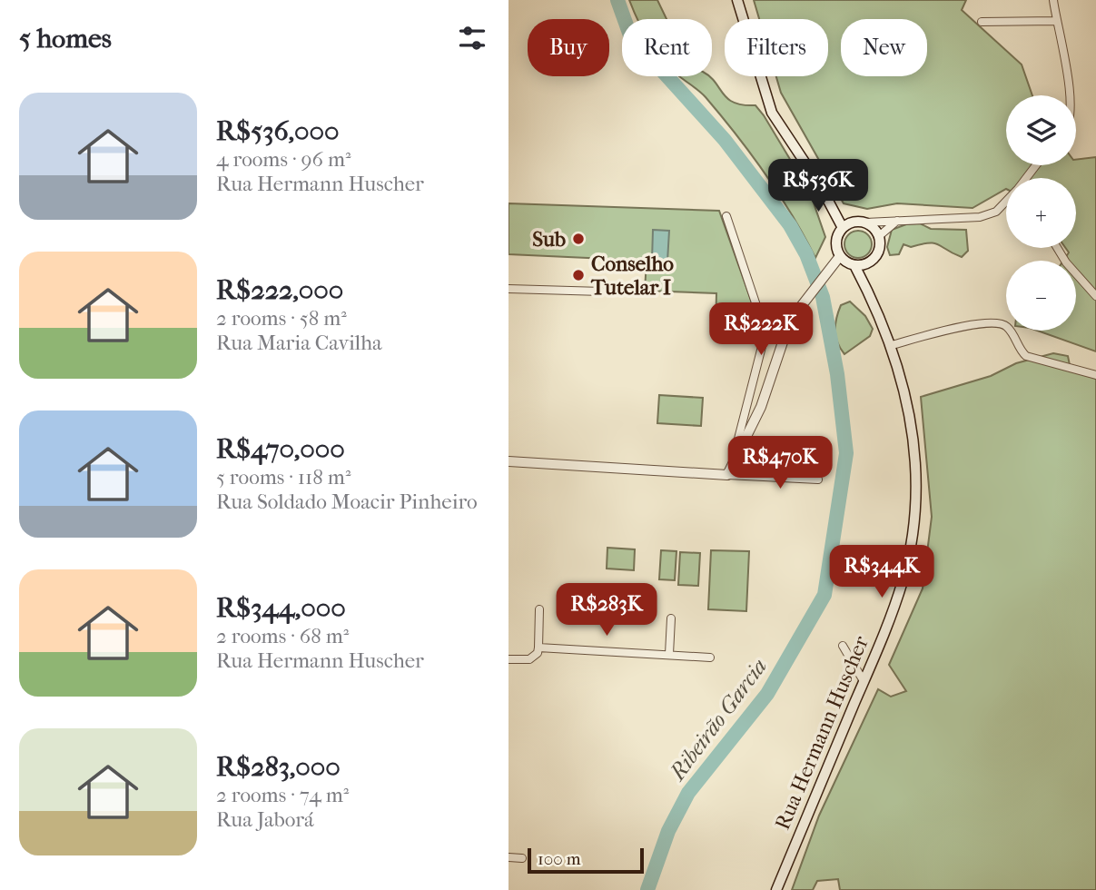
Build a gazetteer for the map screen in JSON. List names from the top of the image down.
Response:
{
  "streets": {
    "main road": ["Rua Hermann Huscher"]
  },
  "water": ["Ribeirão Garcia"],
  "places": ["Sub", "Conselho Tutelar I"],
  "scale_bar": "100 m",
  "page": {
    "heading": "5 homes",
    "chip": [
      "Buy",
      "Rent",
      "Filters",
      "New"
    ],
    "list": [
      {
        "name": "R$536,000",
        "note": "4 rooms · 96 m² · Rua Hermann Huscher"
      },
      {
        "name": "R$222,000",
        "note": "2 rooms · 58 m² · Rua Maria Cavilha"
      },
      {
        "name": "R$470,000",
        "note": "5 rooms · 118 m² · Rua Soldado Moacir Pinheiro"
      },
      {
        "name": "R$344,000",
        "note": "2 rooms · 68 m² · Rua Hermann Huscher"
      },
      {
        "name": "R$283,000",
        "note": "2 rooms · 74 m² · Rua Jaborá"
      }
    ],
    "map_buttons": ["+", "−"],
    "price": [
      "R$536K",
      "R$222K",
      "R$470K",
      "R$344K",
      "R$283K"
    ],
    "scale": "100 m"
  }
}
